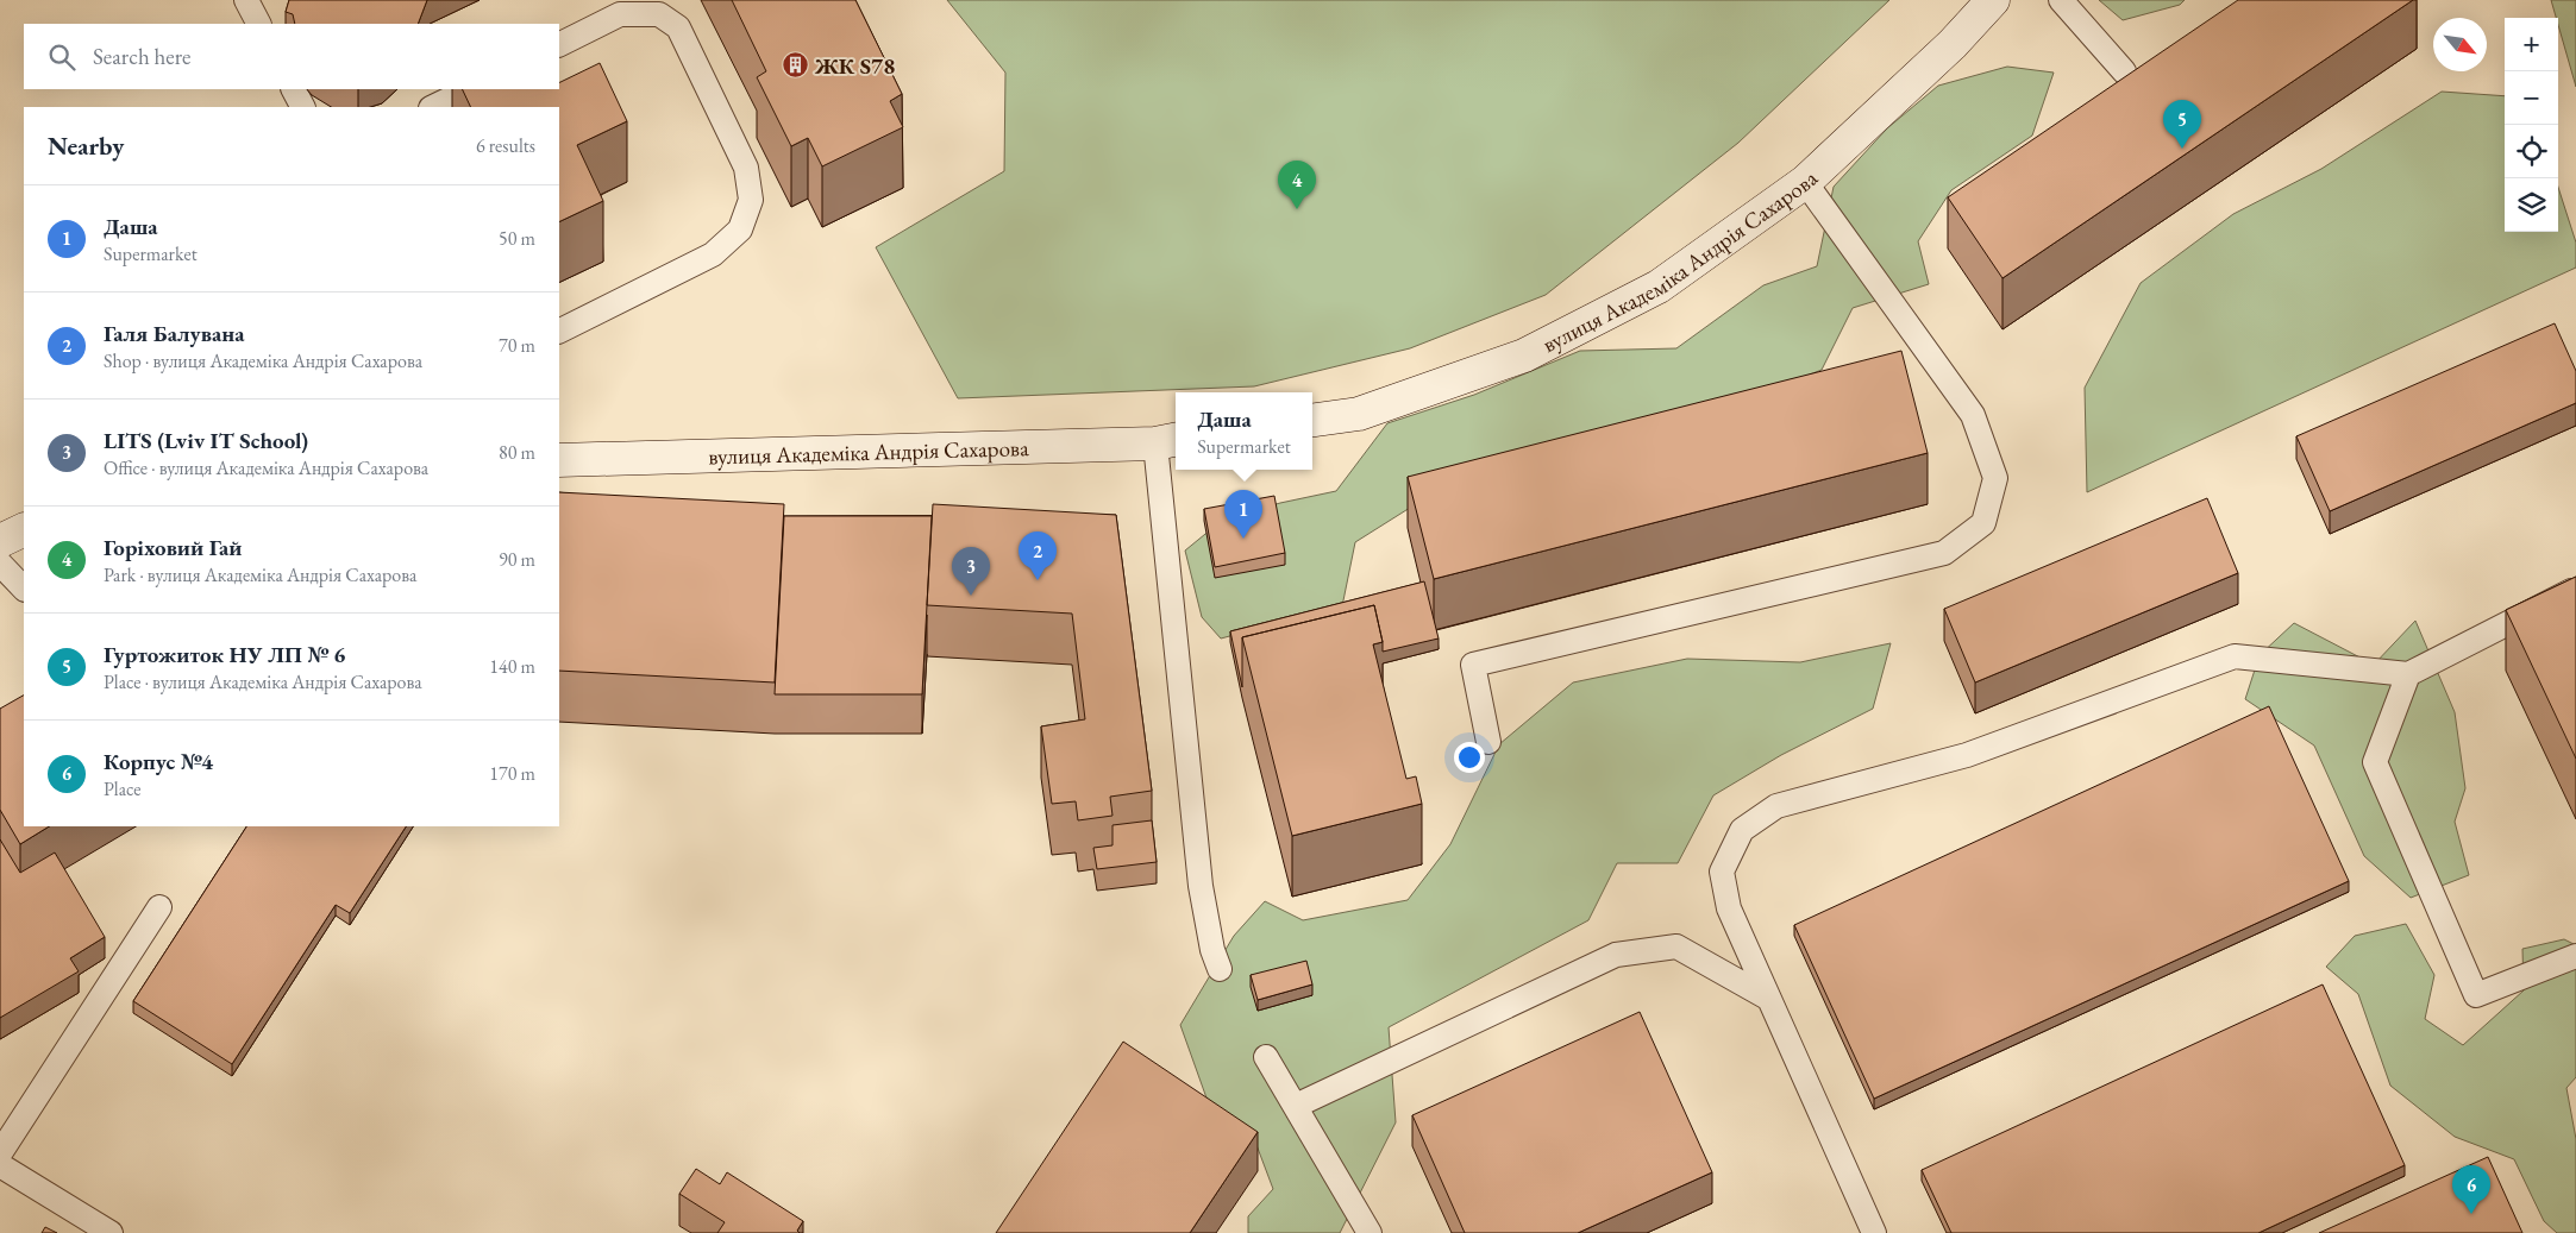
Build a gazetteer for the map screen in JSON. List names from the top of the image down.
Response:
{
  "streets": {
    "street": ["вулиця Академіка Андрія Сахарова"]
  },
  "places": {
    "building": ["ЖК S78"]
  },
  "north": "bottom right",
  "page": {
    "map_buttons": ["+", "−"],
    "search": "Search here",
    "pins": [
      "5",
      "4",
      "1",
      "2",
      "3",
      "6"
    ],
    "heading": ["Nearby", "6 results"],
    "list": [
      {
        "mark": "1",
        "name": "Даша",
        "note": "Supermarket",
        "value": "50 m"
      },
      {
        "mark": "2",
        "name": "Галя Балувана",
        "note": "Shop · вулиця Академіка Андрія Сахарова",
        "value": "70 m"
      },
      {
        "mark": "3",
        "name": "LITS (Lviv IT School)",
        "note": "Office · вулиця Академіка Андрія Сахарова",
        "value": "80 m"
      },
      {
        "mark": "4",
        "name": "Горіховий Гай",
        "note": "Park · вулиця Академіка Андрія Сахарова",
        "value": "90 m"
      },
      {
        "mark": "5",
        "name": "Гуртожиток НУ ЛП № 6",
        "note": "Place · вулиця Академіка Андрія Сахарова",
        "value": "140 m"
      },
      {
        "mark": "6",
        "name": "Корпус №4",
        "note": "Place",
        "value": "170 m"
      }
    ],
    "popup": ["Даша", "Supermarket"]
  }
}
